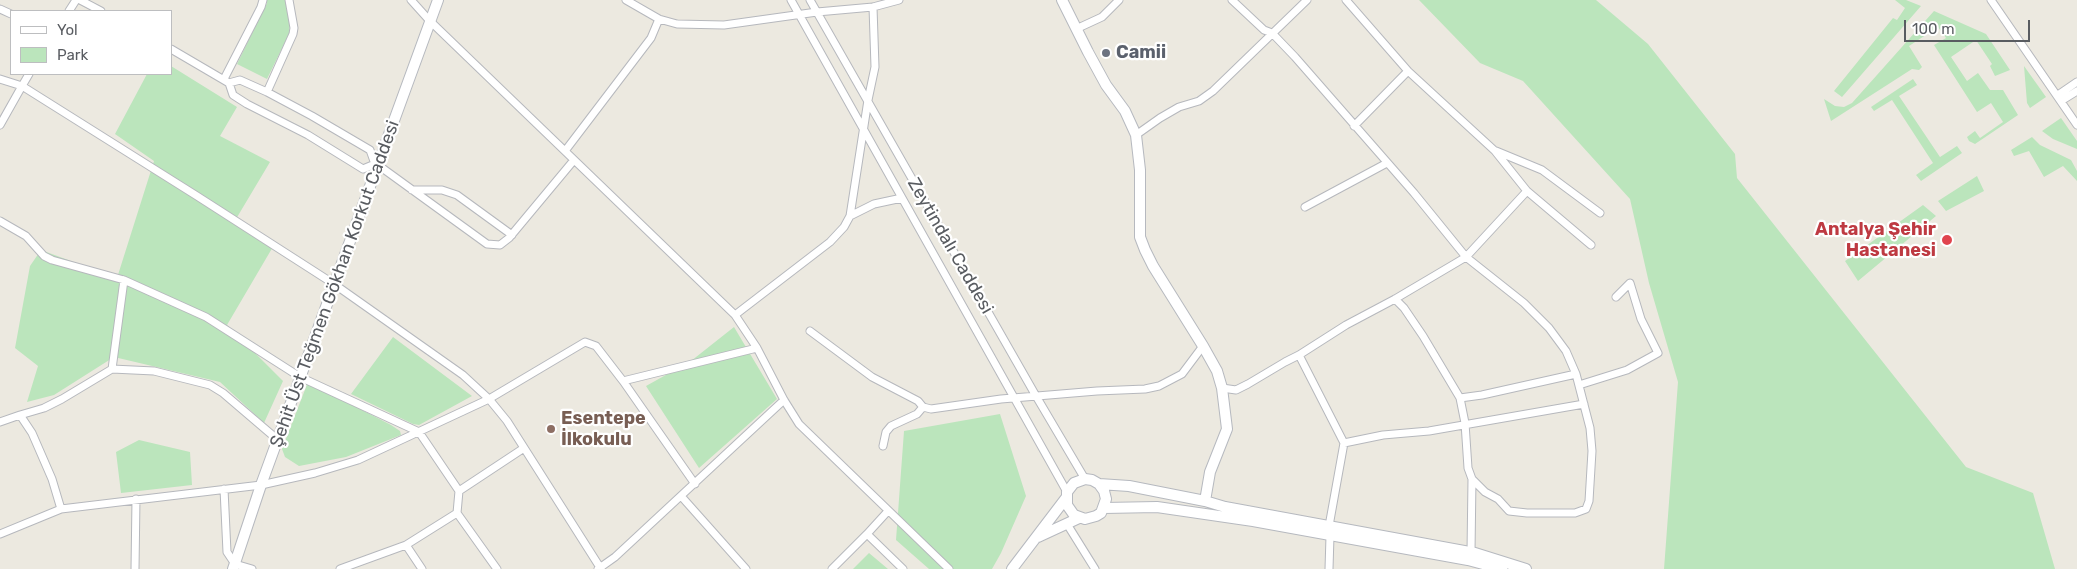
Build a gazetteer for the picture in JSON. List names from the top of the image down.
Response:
{
  "streets": {
    "street": ["Zeytindalı Caddesi", "Şehit Üst Teğmen Gökhan Korkut Caddesi"]
  },
  "places": ["Camii", "Antalya Şehir Hastanesi", "Esentepe İlkokulu"],
  "legend": ["Yol", "Park"],
  "scale_bar": "100 m"
}
